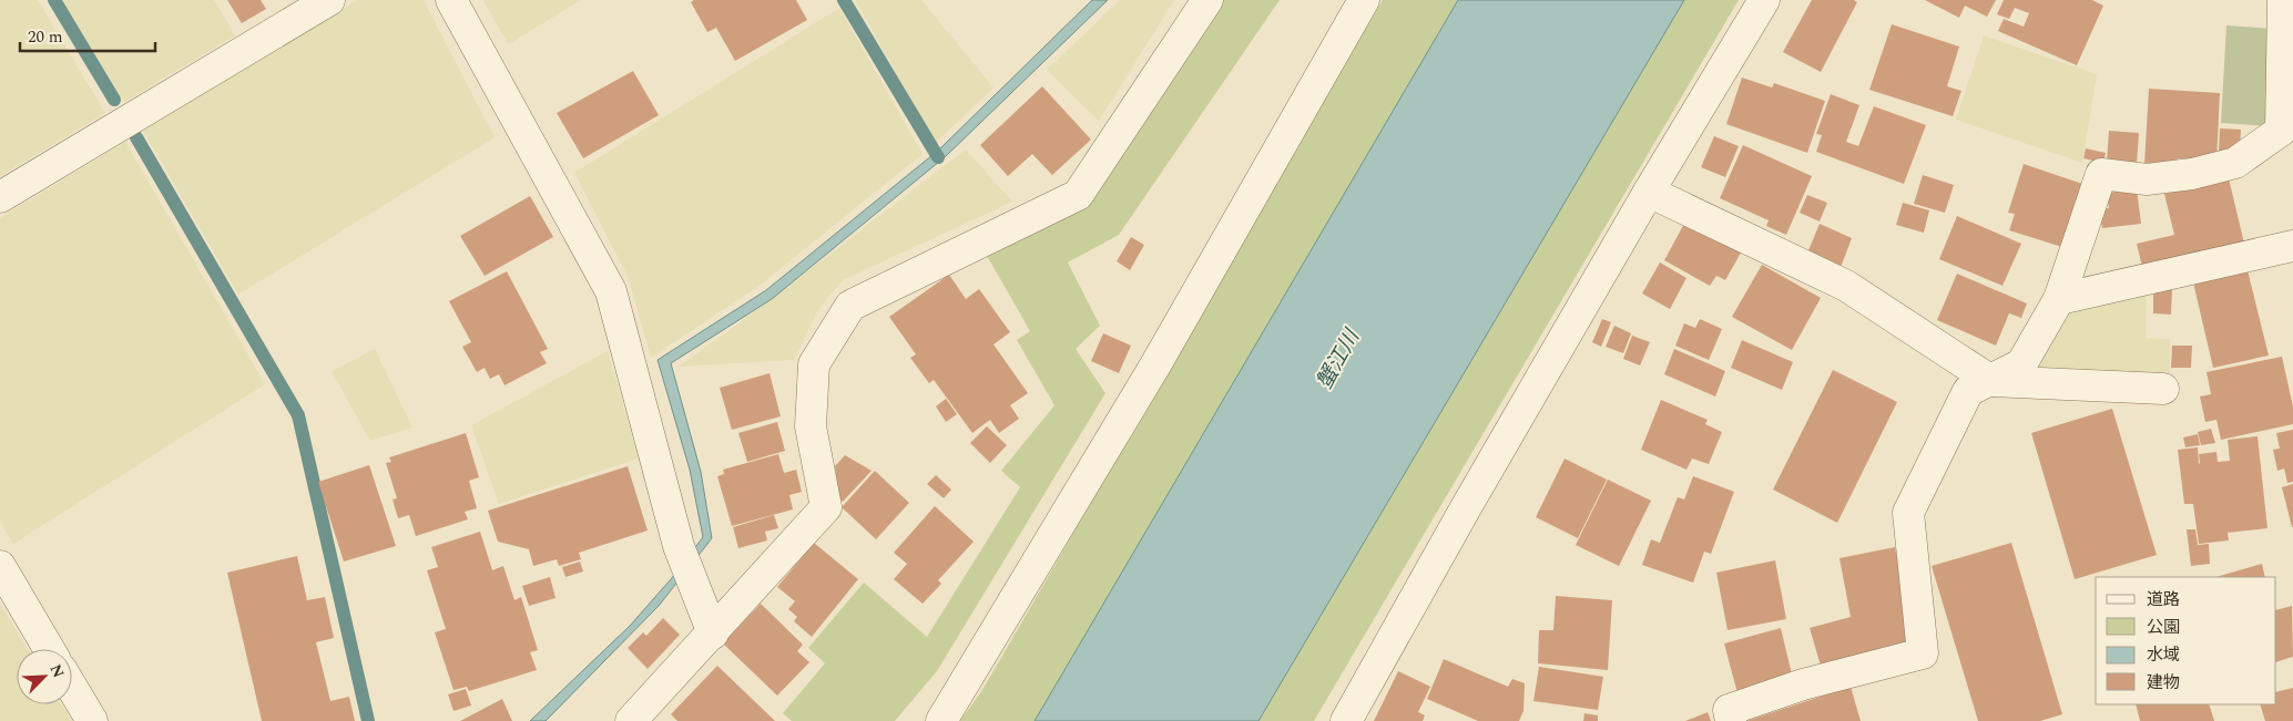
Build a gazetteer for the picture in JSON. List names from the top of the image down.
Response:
{
  "water": ["蟹江川"],
  "legend": [
    "道路",
    "公園",
    "水域",
    "建物"
  ],
  "scale_bar": "20 m",
  "north": "top right"
}
